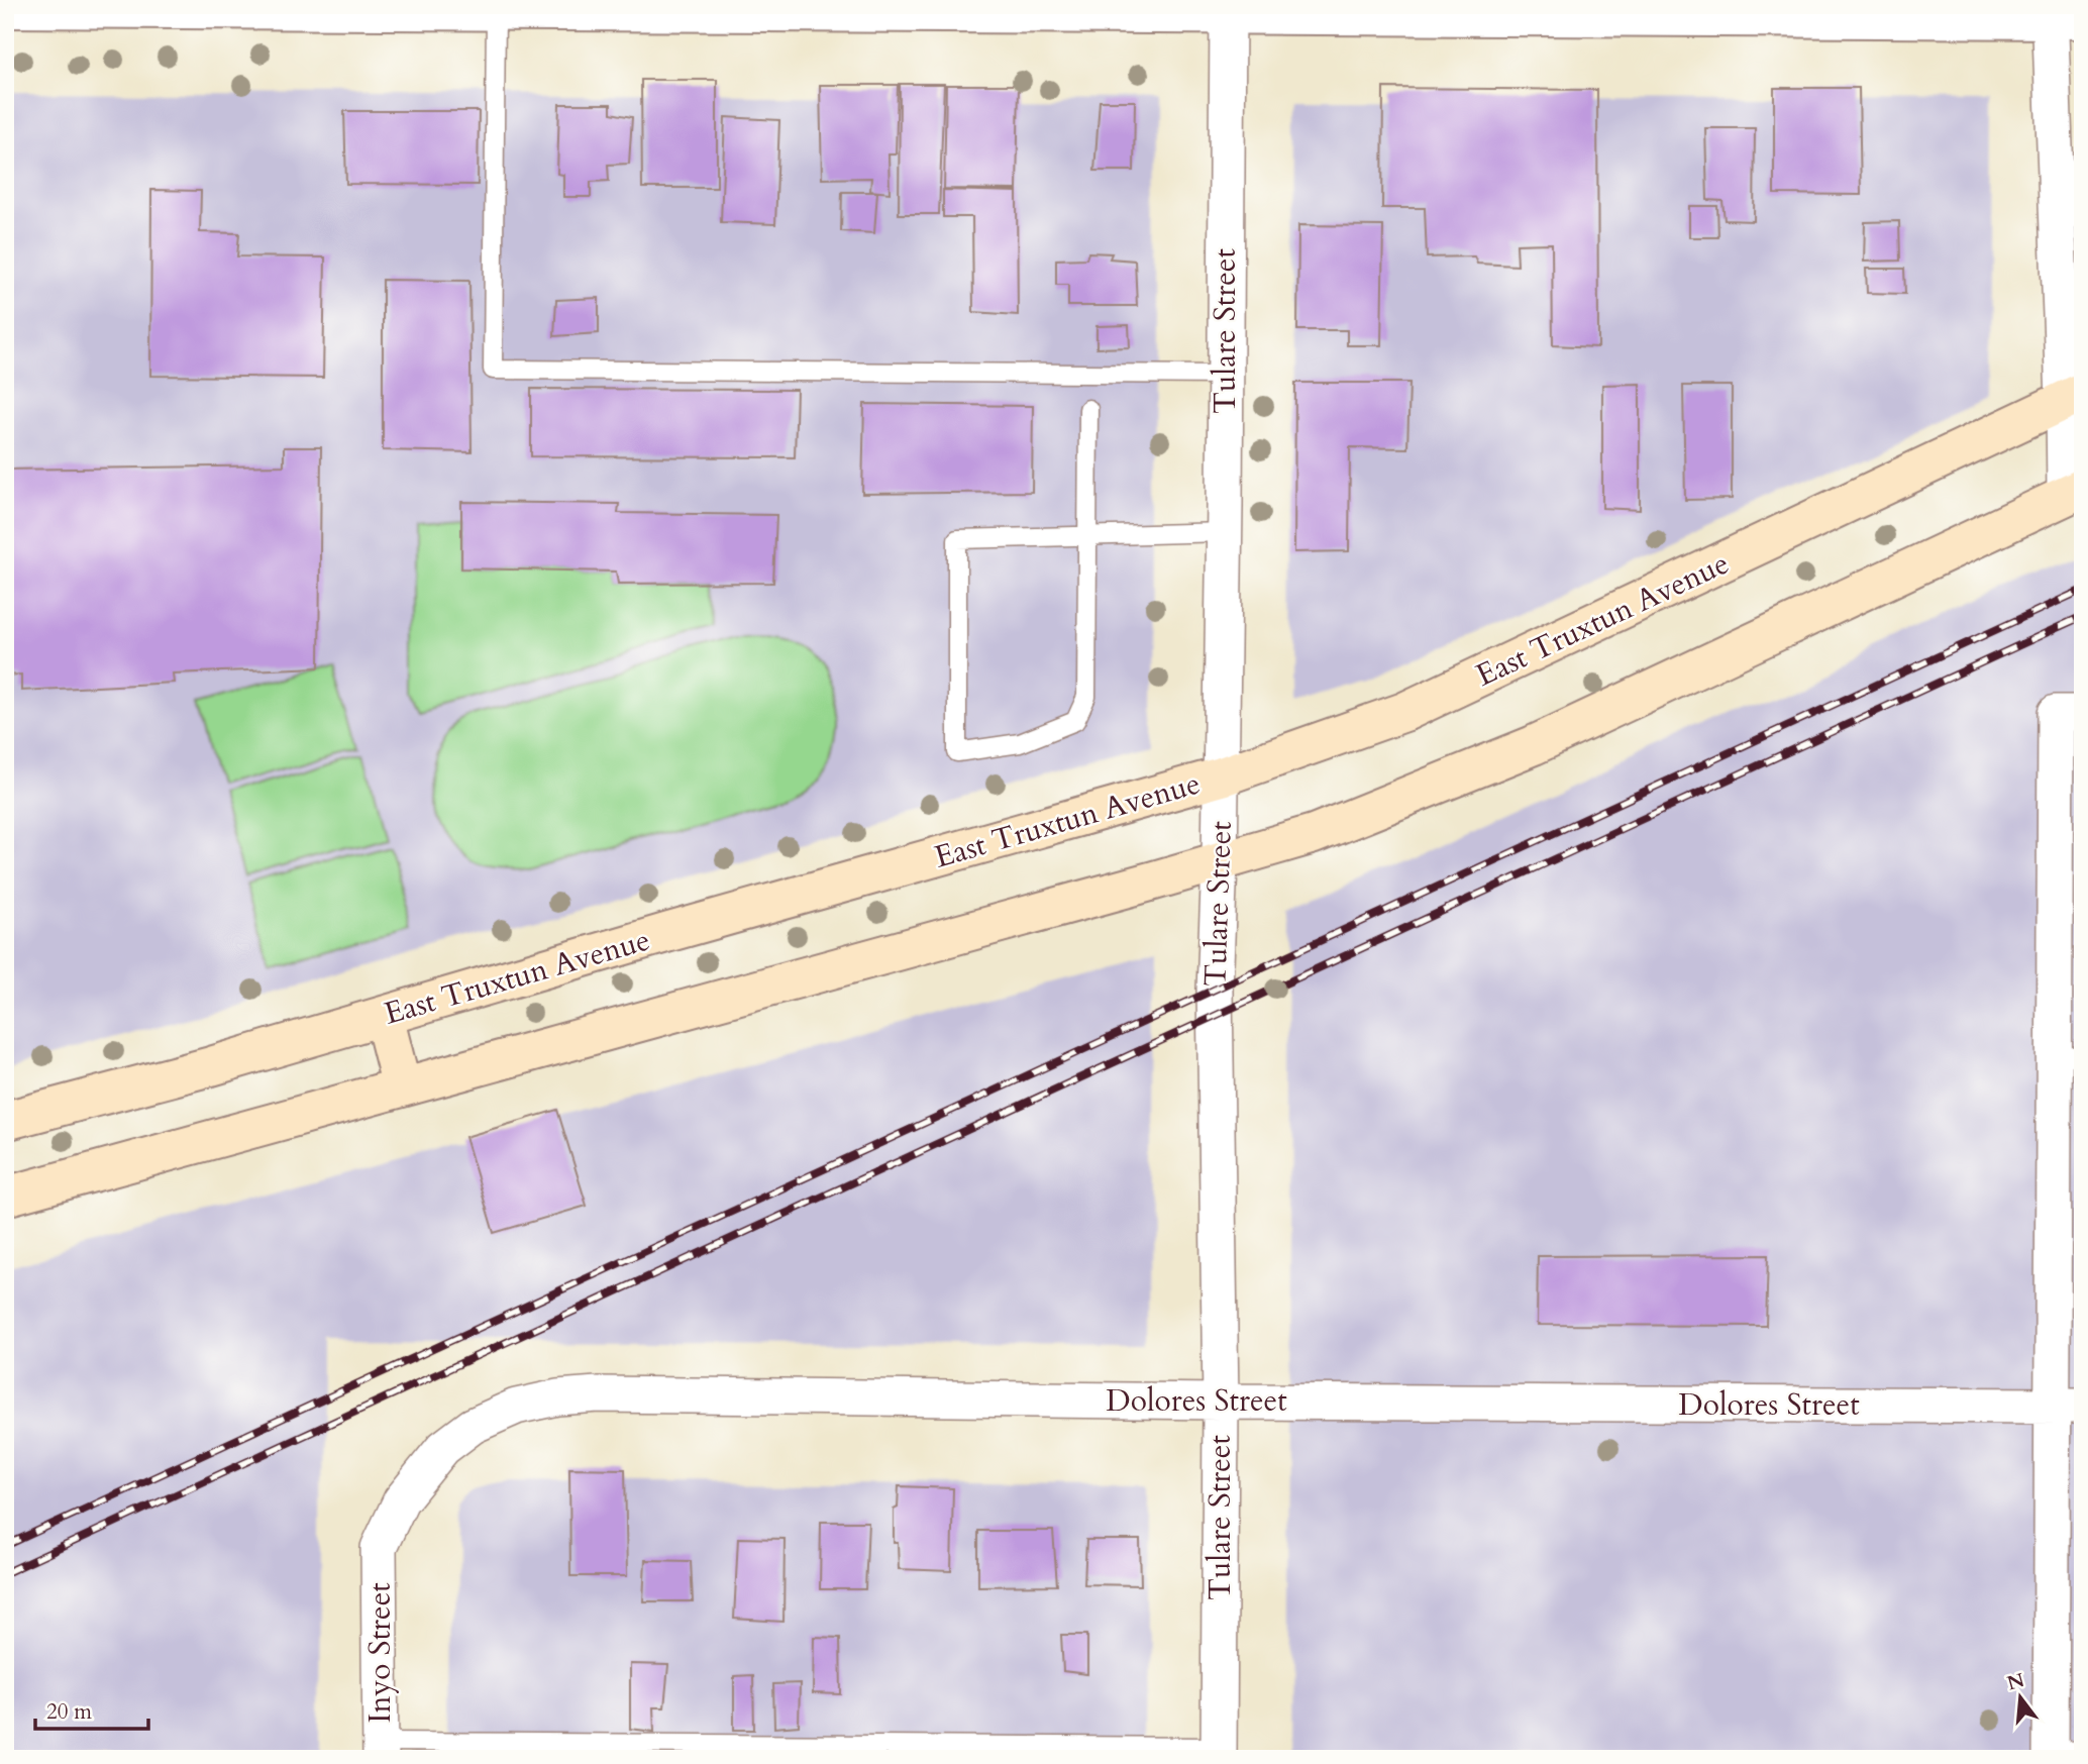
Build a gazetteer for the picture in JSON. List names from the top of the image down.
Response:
{
  "streets": {
    "main road": ["East Truxtun Avenue"],
    "street": ["Tulare Street", "Dolores Street", "Inyo Street"]
  },
  "crossings": [
    ["Tulare Street", "East Truxtun Avenue"],
    ["Tulare Street", "Dolores Street"],
    ["Dolores Street", "Inyo Street"]
  ],
  "scale_bar": "20 m",
  "north": "top"
}
